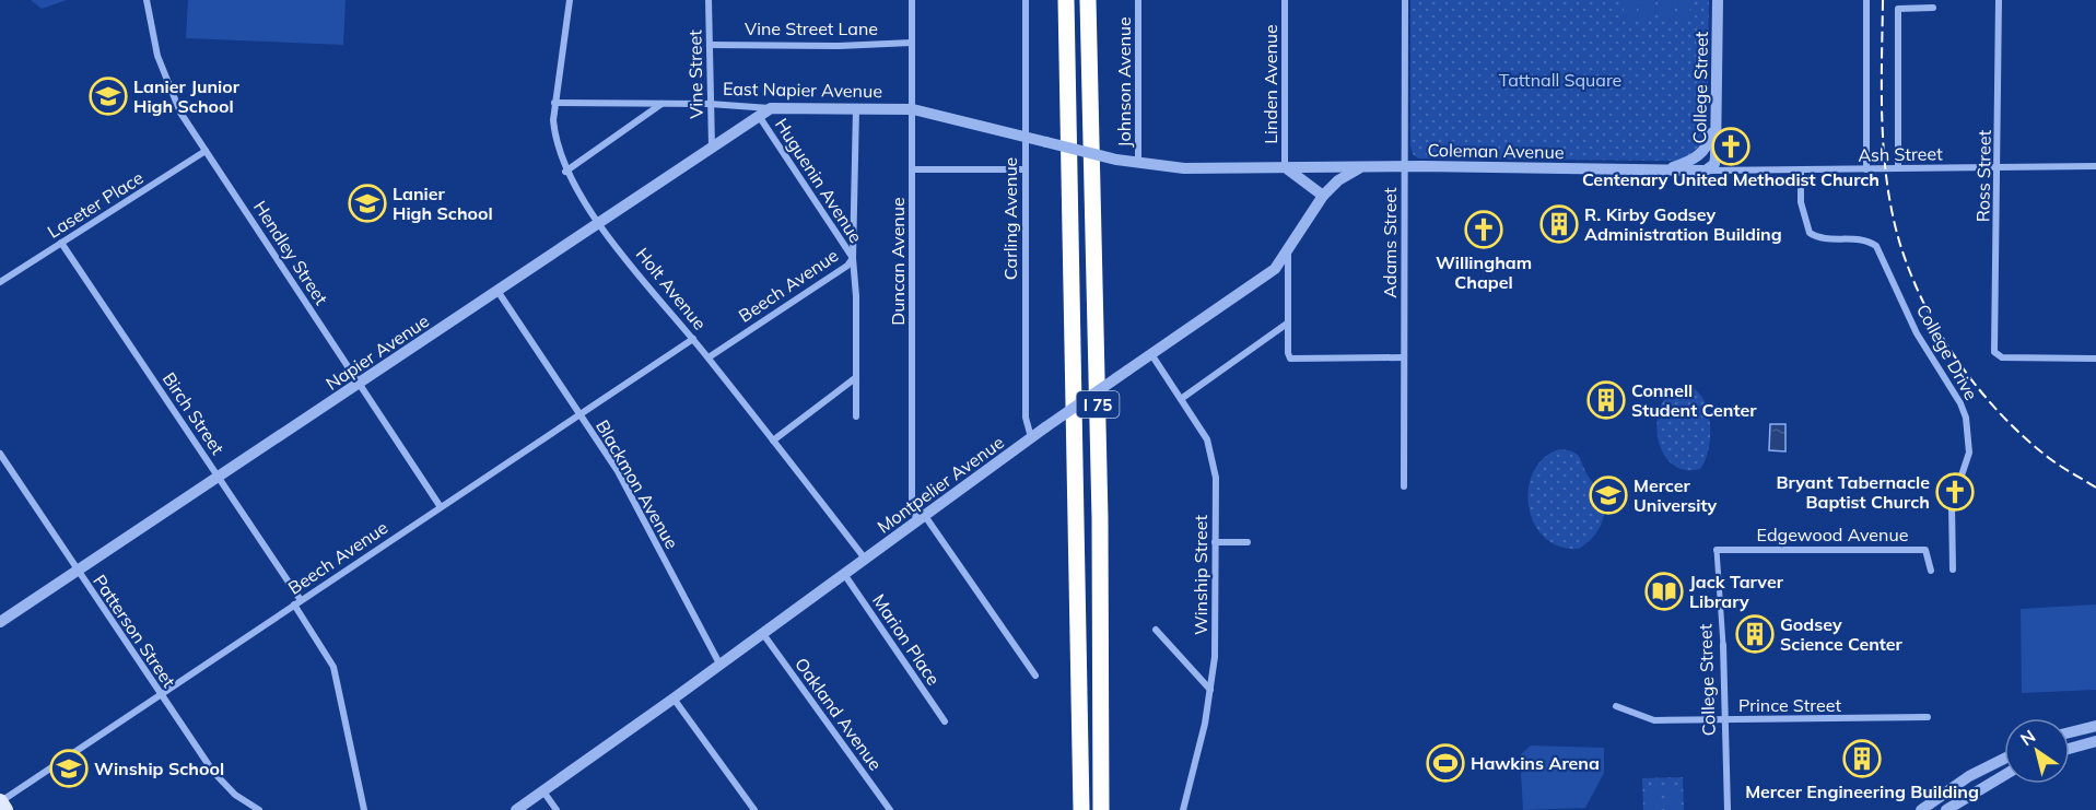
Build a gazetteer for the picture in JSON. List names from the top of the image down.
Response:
{
  "streets": {
    "highway": ["I 75"],
    "street": [
      "Vine Street Lane",
      "Vine Street",
      "Johnson Avenue",
      "Linden Avenue",
      "College Street",
      "East Napier Avenue",
      "Coleman Avenue",
      "Ash Street",
      "Ross Street",
      "Huguenin Avenue",
      "Laseter Place",
      "Carling Avenue",
      "Adams Street",
      "Hendley Street",
      "Duncan Avenue",
      "Beech Avenue",
      "Holt Avenue",
      "Napier Avenue",
      "College Drive",
      "Birch Street",
      "Blackmon Avenue",
      "Montpelier Avenue",
      "Edgewood Avenue",
      "Winship Street",
      "Patterson Street",
      "Marion Place",
      "Prince Street",
      "Oakland Avenue"
    ]
  },
  "crossings": [
    ["Vine Street Lane", "Vine Street"],
    ["Vine Street Lane", "Duncan Avenue"],
    ["Vine Street", "East Napier Avenue"],
    ["Vine Street", "Napier Avenue"],
    ["Johnson Avenue", "Coleman Avenue"],
    ["Linden Avenue", "Coleman Avenue"],
    ["College Street", "Coleman Avenue"],
    ["College Street", "Ash Street"],
    ["College Street", "Edgewood Avenue"],
    ["College Street", "Prince Street"],
    ["East Napier Avenue", "Coleman Avenue"],
    ["East Napier Avenue", "Carling Avenue"],
    ["East Napier Avenue", "Duncan Avenue"],
    ["East Napier Avenue", "Holt Avenue"],
    ["East Napier Avenue", "Napier Avenue"],
    ["Coleman Avenue", "Ash Street"],
    ["Coleman Avenue", "Adams Street"],
    ["Coleman Avenue", "Montpelier Avenue"],
    ["Ash Street", "Ross Street"],
    ["Ash Street", "College Drive"],
    ["Huguenin Avenue", "Beech Avenue"],
    ["Huguenin Avenue", "Napier Avenue"],
    ["Laseter Place", "Hendley Street"],
    ["Laseter Place", "Birch Street"],
    ["Carling Avenue", "Montpelier Avenue"],
    ["Hendley Street", "Beech Avenue"],
    ["Hendley Street", "Napier Avenue"],
    ["Duncan Avenue", "Montpelier Avenue"],
    ["Beech Avenue", "Holt Avenue"],
    ["Beech Avenue", "Birch Street"],
    ["Beech Avenue", "Blackmon Avenue"],
    ["Beech Avenue", "Patterson Street"],
    ["Holt Avenue", "Napier Avenue"],
    ["Holt Avenue", "Montpelier Avenue"],
    ["Napier Avenue", "Birch Street"],
    ["Napier Avenue", "Blackmon Avenue"],
    ["Napier Avenue", "Patterson Street"],
    ["Blackmon Avenue", "Montpelier Avenue"],
    ["Montpelier Avenue", "Winship Street"],
    ["Montpelier Avenue", "Marion Place"],
    ["Montpelier Avenue", "Oakland Avenue"]
  ],
  "parks": ["Tattnall Square"],
  "places": {
    "school or university": [
      "Lanier Junior High School",
      "Lanier High School",
      "Mercer University",
      "Winship School"
    ],
    "church": ["Centenary United Methodist Church", "Willingham Chapel", "Bryant Tabernacle Baptist Church"],
    "building": [
      "R. Kirby Godsey Administration Building",
      "Connell Student Center",
      "Godsey Science Center",
      "Mercer Engineering Building"
    ],
    "library": ["Jack Tarver Library"],
    "sports": ["Hawkins Arena"]
  },
  "north": "top left"
}
